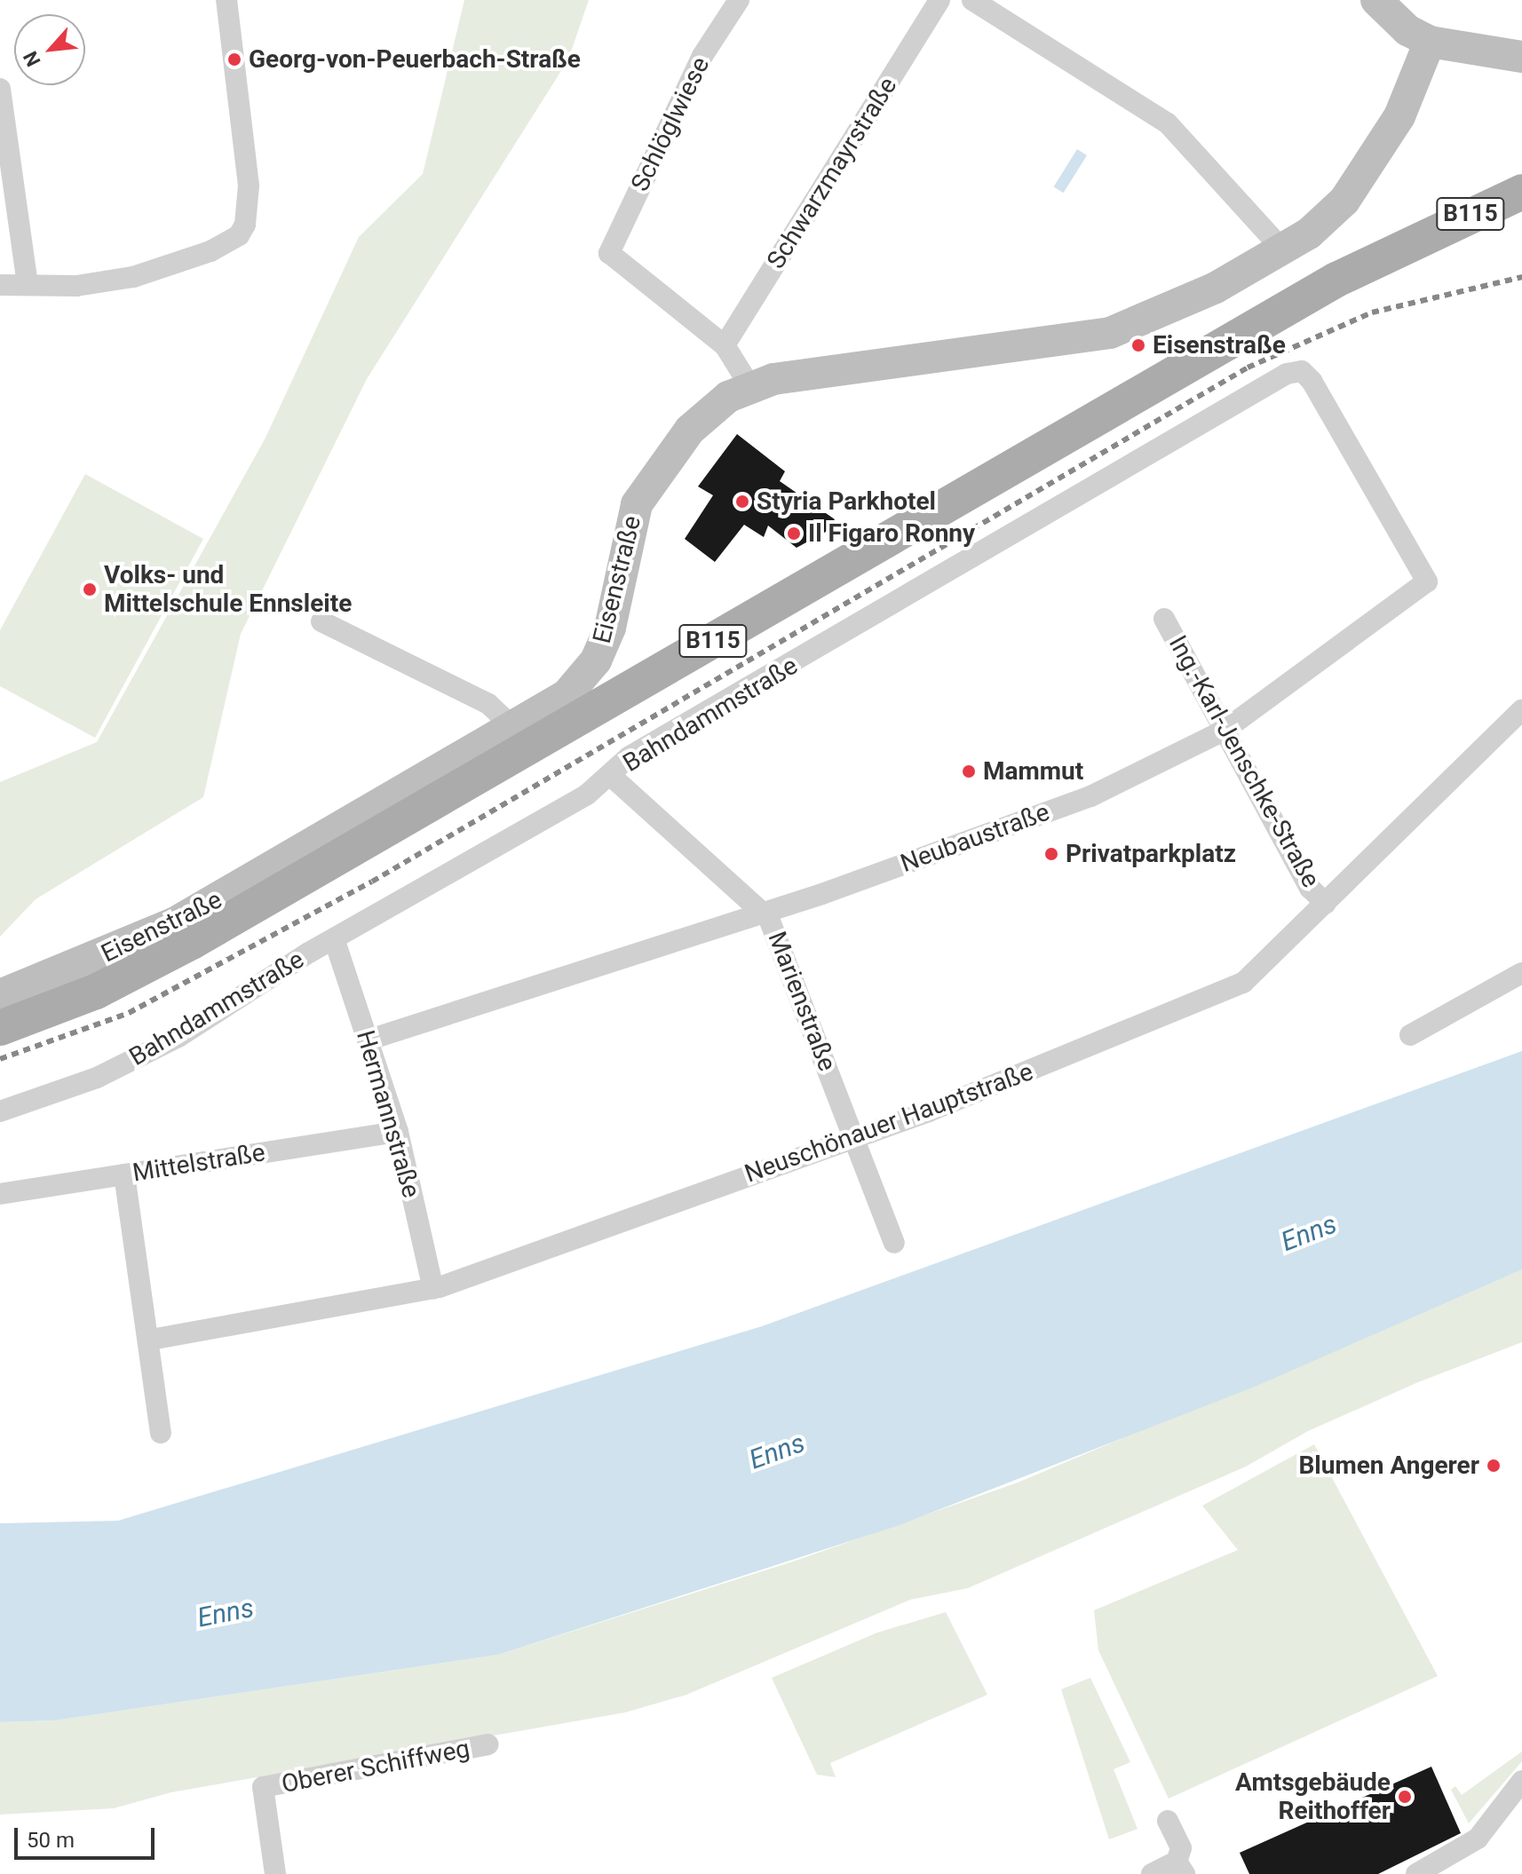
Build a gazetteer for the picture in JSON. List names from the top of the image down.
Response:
{
  "streets": {
    "main road": ["B115", "Eisenstraße"],
    "street": [
      "Schlöglwiese",
      "Schwarzmayrstraße",
      "Bahndammstraße",
      "Ing.-Karl-Jenschke-Straße",
      "Neubaustraße",
      "Marienstraße",
      "Hermannstraße",
      "Neuschönauer Hauptstraße",
      "Mittelstraße",
      "Oberer Schiffweg"
    ]
  },
  "crossings": [
    ["Schlöglwiese", "Schwarzmayrstraße"],
    ["Bahndammstraße", "Neubaustraße"],
    ["Bahndammstraße", "Marienstraße"],
    ["Bahndammstraße", "Hermannstraße"],
    ["Ing.-Karl-Jenschke-Straße", "Neubaustraße"],
    ["Ing.-Karl-Jenschke-Straße", "Neuschönauer Hauptstraße"],
    ["Neubaustraße", "Marienstraße"],
    ["Neubaustraße", "Hermannstraße"],
    ["Marienstraße", "Neuschönauer Hauptstraße"],
    ["Hermannstraße", "Neuschönauer Hauptstraße"],
    ["Hermannstraße", "Mittelstraße"]
  ],
  "water": ["Enns"],
  "places": [
    "Georg-von-Peuerbach-Straße",
    "Eisenstraße",
    "Styria Parkhotel",
    "Il Figaro Ronny",
    "Volks- und Mittelschule Ennsleite",
    "Mammut",
    "Privatparkplatz",
    "Blumen Angerer",
    "Amtsgebäude Reithoffer"
  ],
  "scale_bar": "50 m",
  "north": "bottom left"
}
